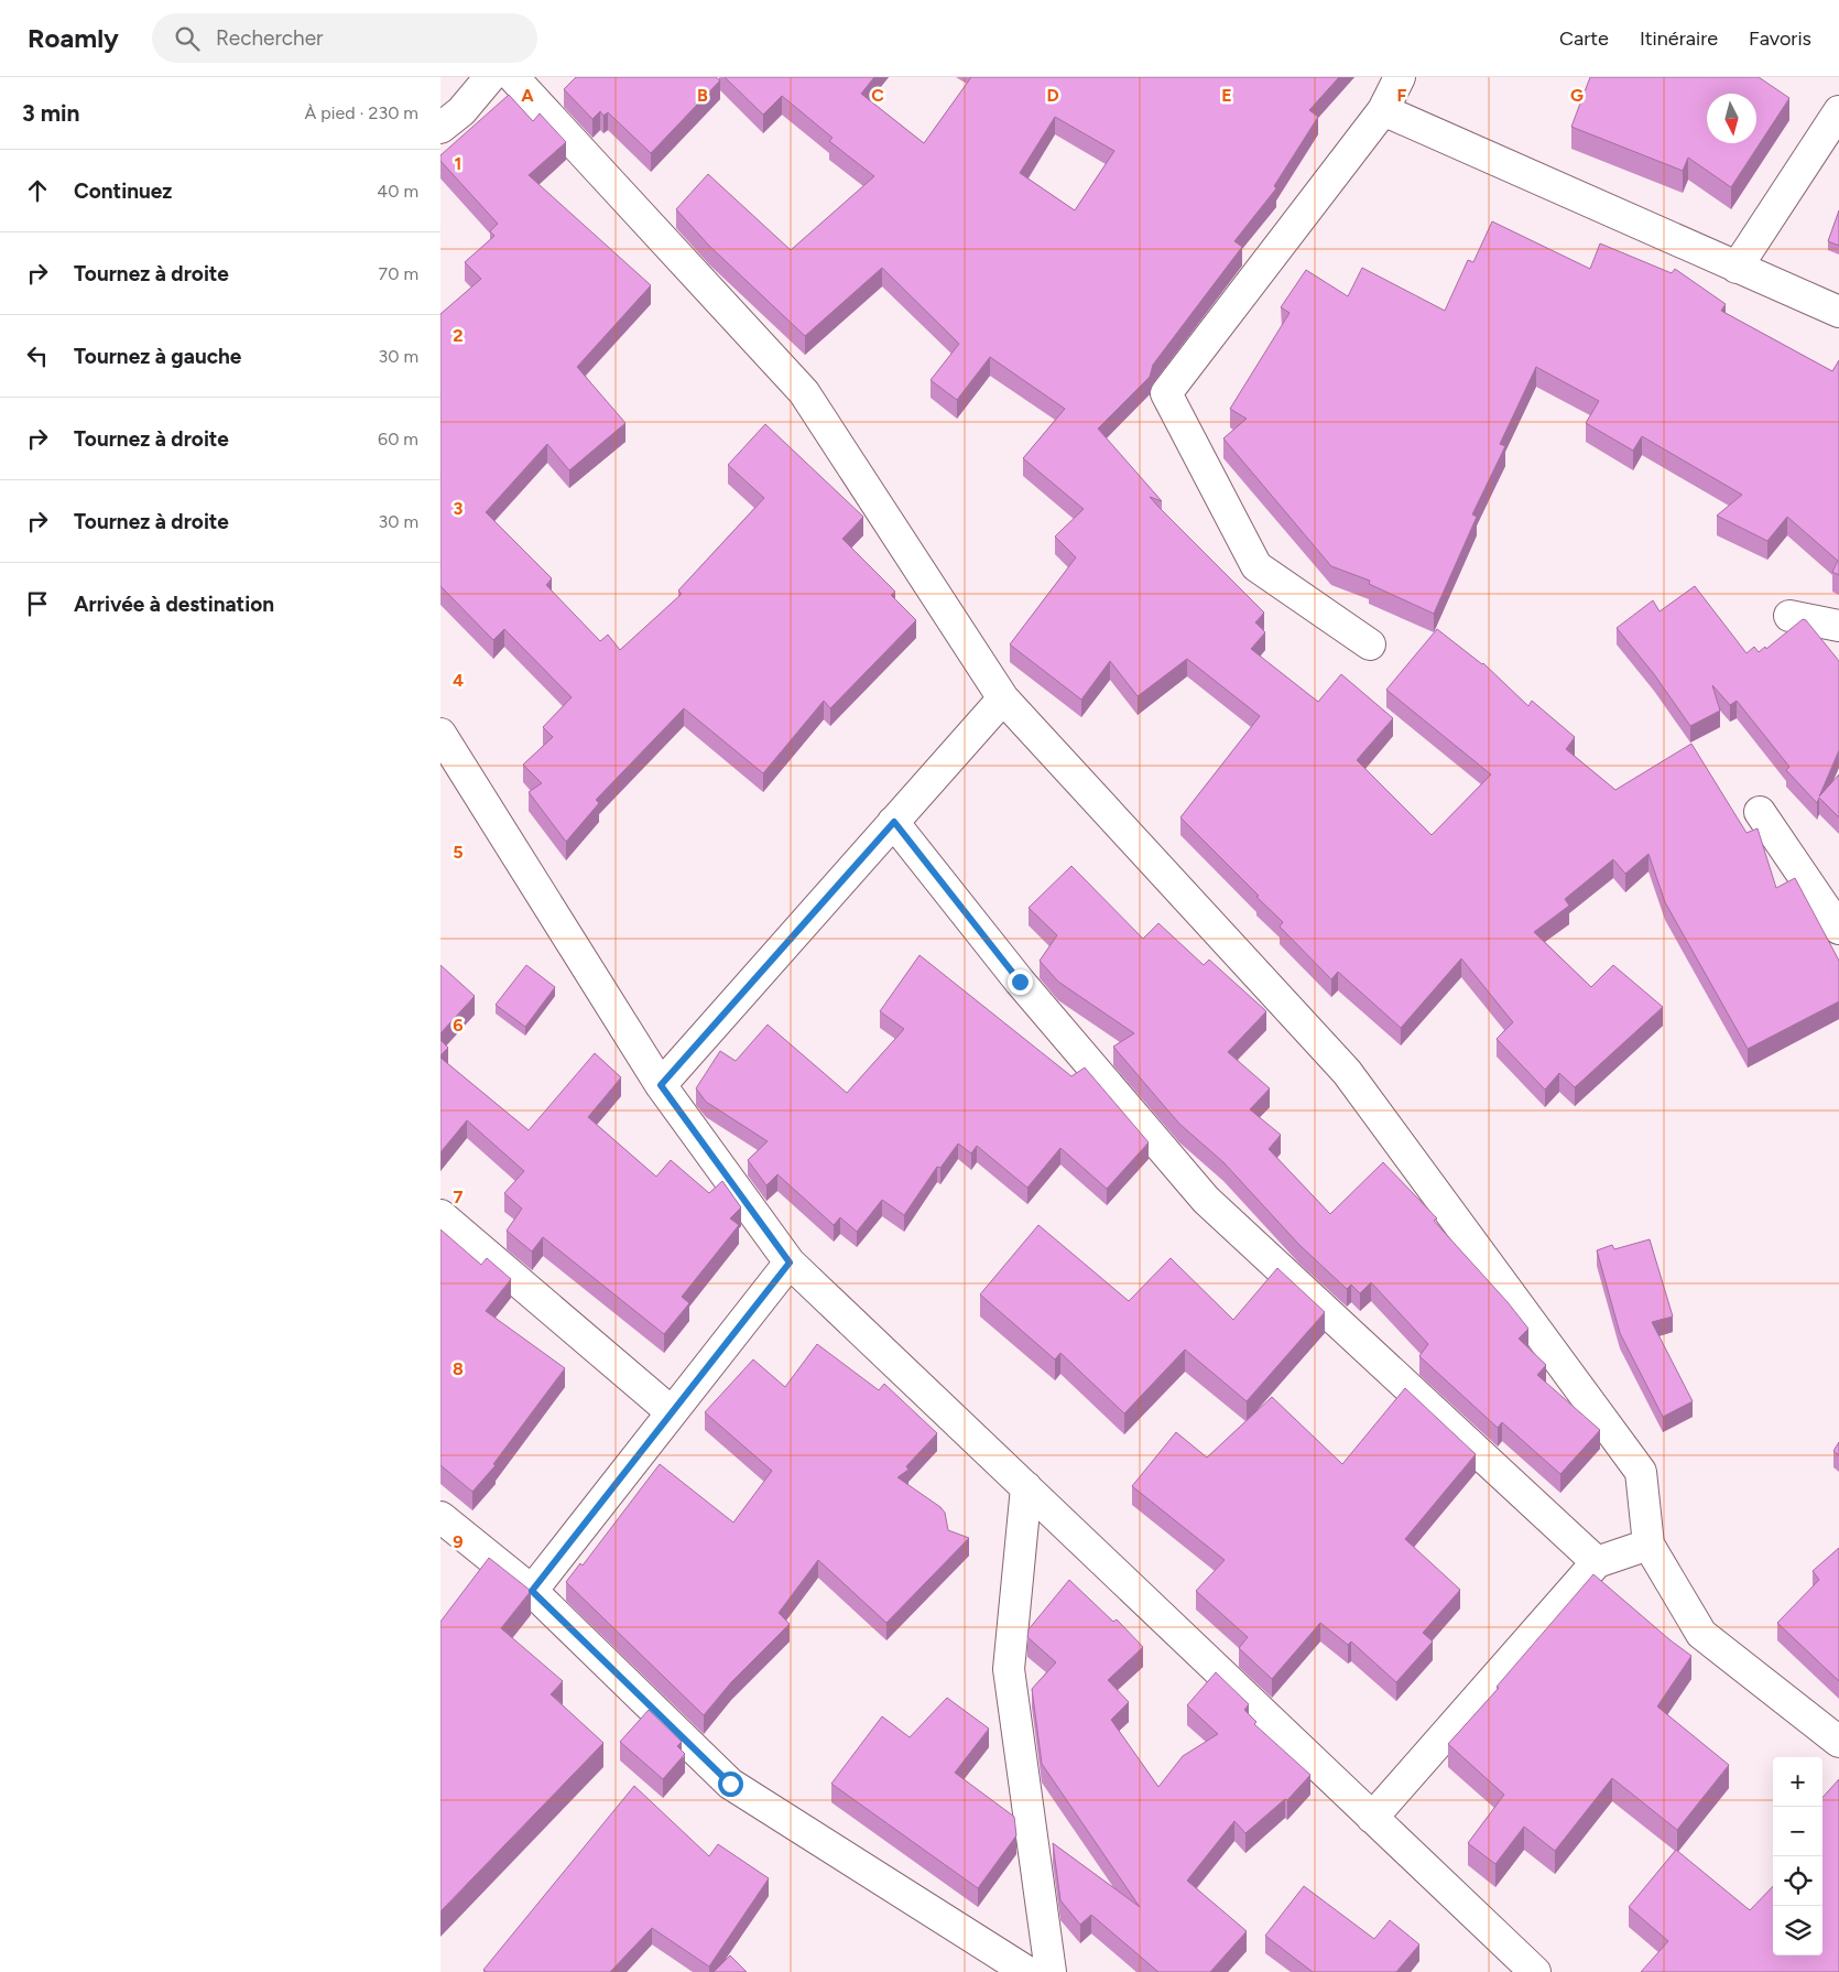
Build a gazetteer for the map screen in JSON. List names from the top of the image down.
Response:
{
  "north": "bottom",
  "page": {
    "header": "Roamly",
    "search": "Rechercher",
    "nav": ["Carte", "Itinéraire", "Favoris"],
    "heading": ["3 min", "À pied · 230 m"],
    "list": [
      ["Continuez", "40 m"],
      ["Tournez à droite", "70 m"],
      ["Tournez à gauche", "30 m"],
      ["Tournez à droite", "60 m"],
      ["Tournez à droite", "30 m"],
      "Arrivée à destination"
    ],
    "map_buttons": ["+", "−"]
  },
  "grid": {
    "columns": [
      "A",
      "B",
      "C",
      "D",
      "E",
      "F",
      "G"
    ],
    "rows": [
      "1",
      "2",
      "3",
      "4",
      "5",
      "6",
      "7",
      "8",
      "9"
    ]
  }
}
